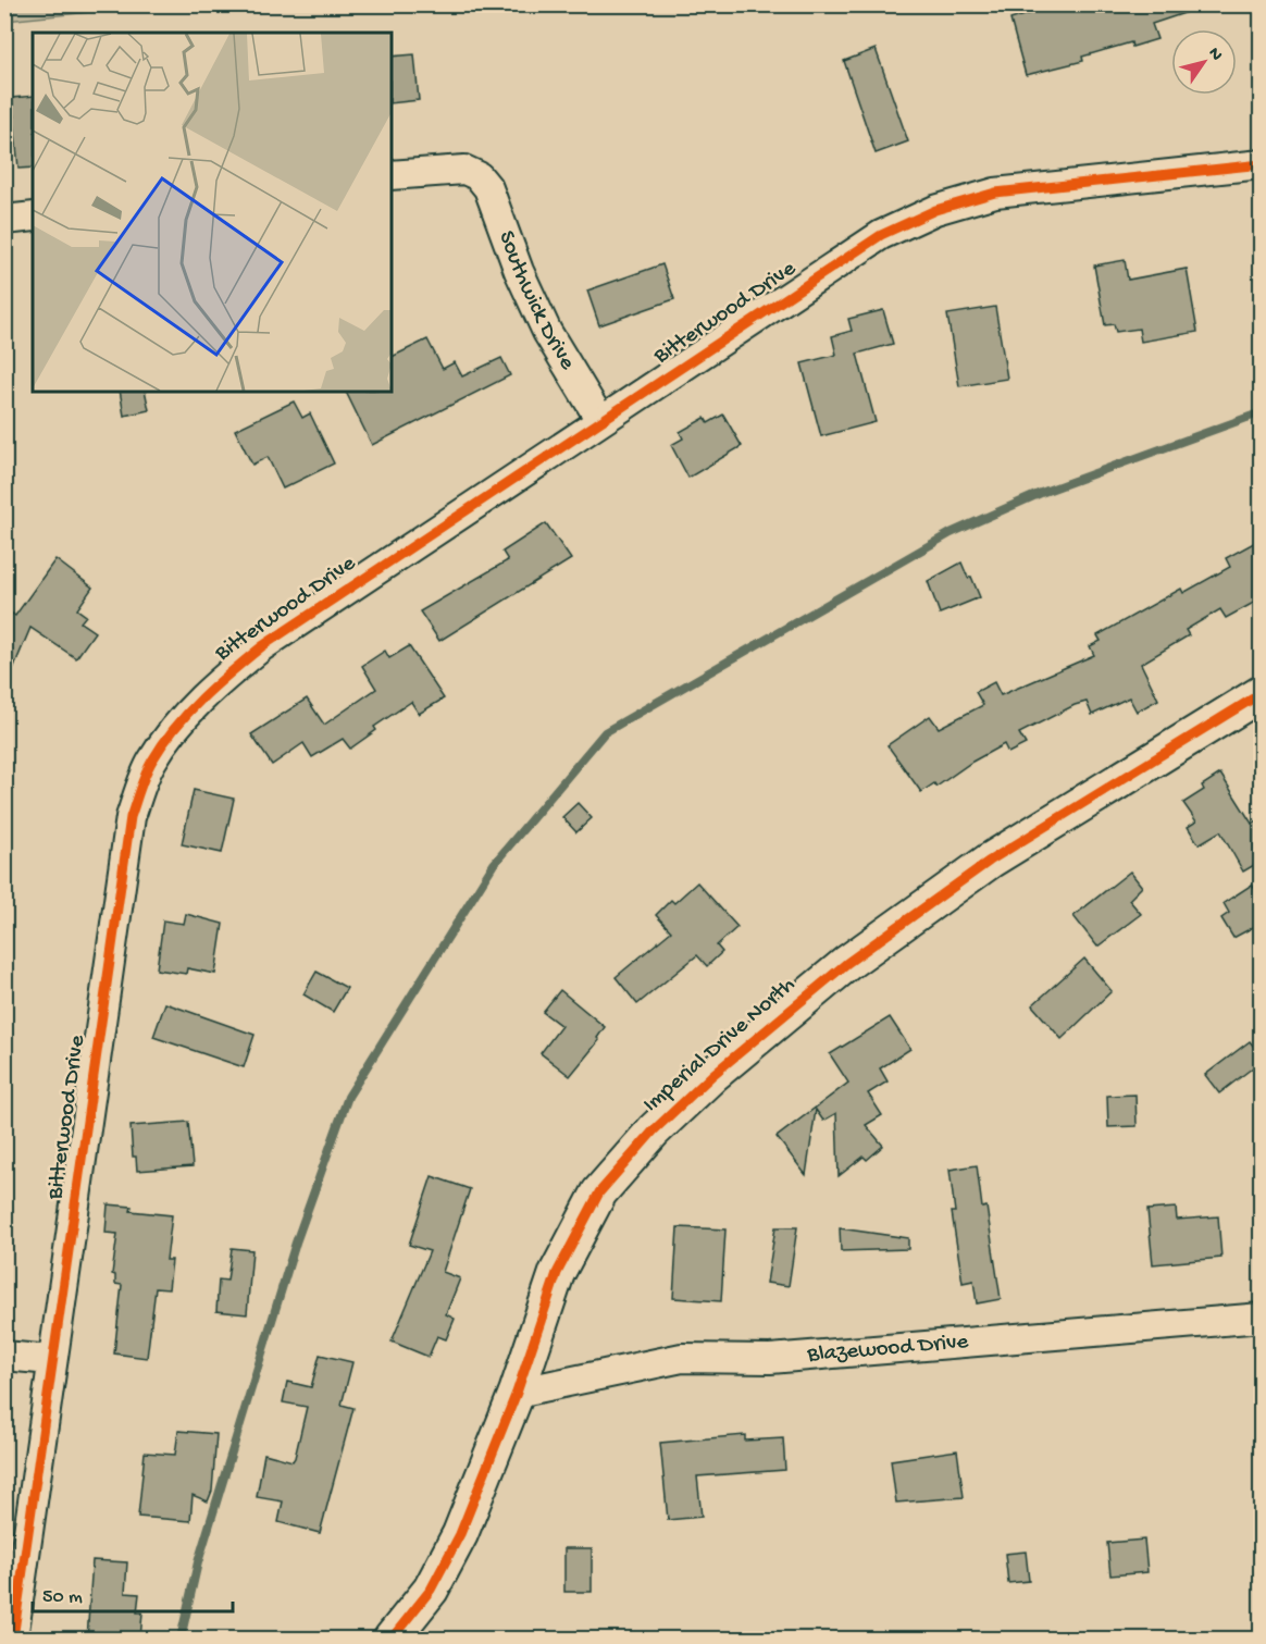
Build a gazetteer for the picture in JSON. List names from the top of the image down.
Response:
{
  "streets": {
    "street": [
      "Southwick Drive",
      "Bitterwood Drive",
      "Imperial Drive North",
      "Blazewood Drive"
    ]
  },
  "crossings": [
    ["Southwick Drive", "Bitterwood Drive"],
    ["Imperial Drive North", "Blazewood Drive"]
  ],
  "scale_bar": "50 m",
  "north": "top right"
}
